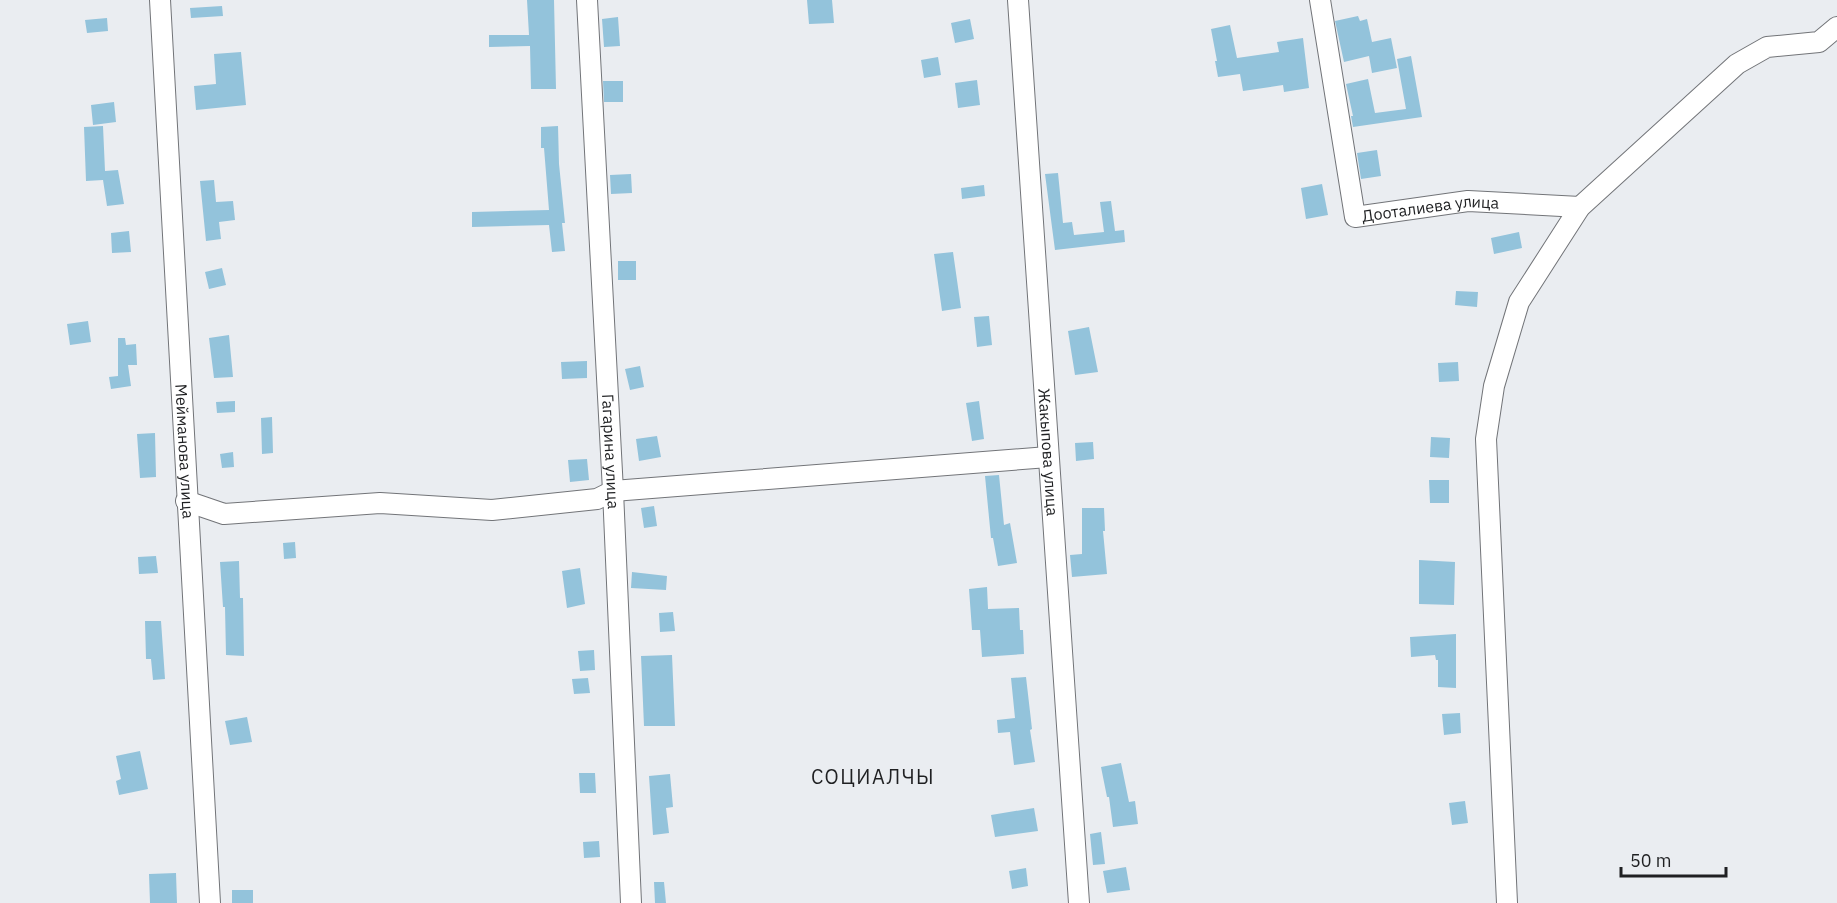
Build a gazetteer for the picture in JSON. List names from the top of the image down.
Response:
{
  "streets": {
    "street": [
      "Дооталиева улица",
      "Гагарина улица",
      "Мейманова улица",
      "Жакыпова улица"
    ]
  },
  "districts": ["СОЦИАЛЧЫ"],
  "scale_bar": "50 m"
}
